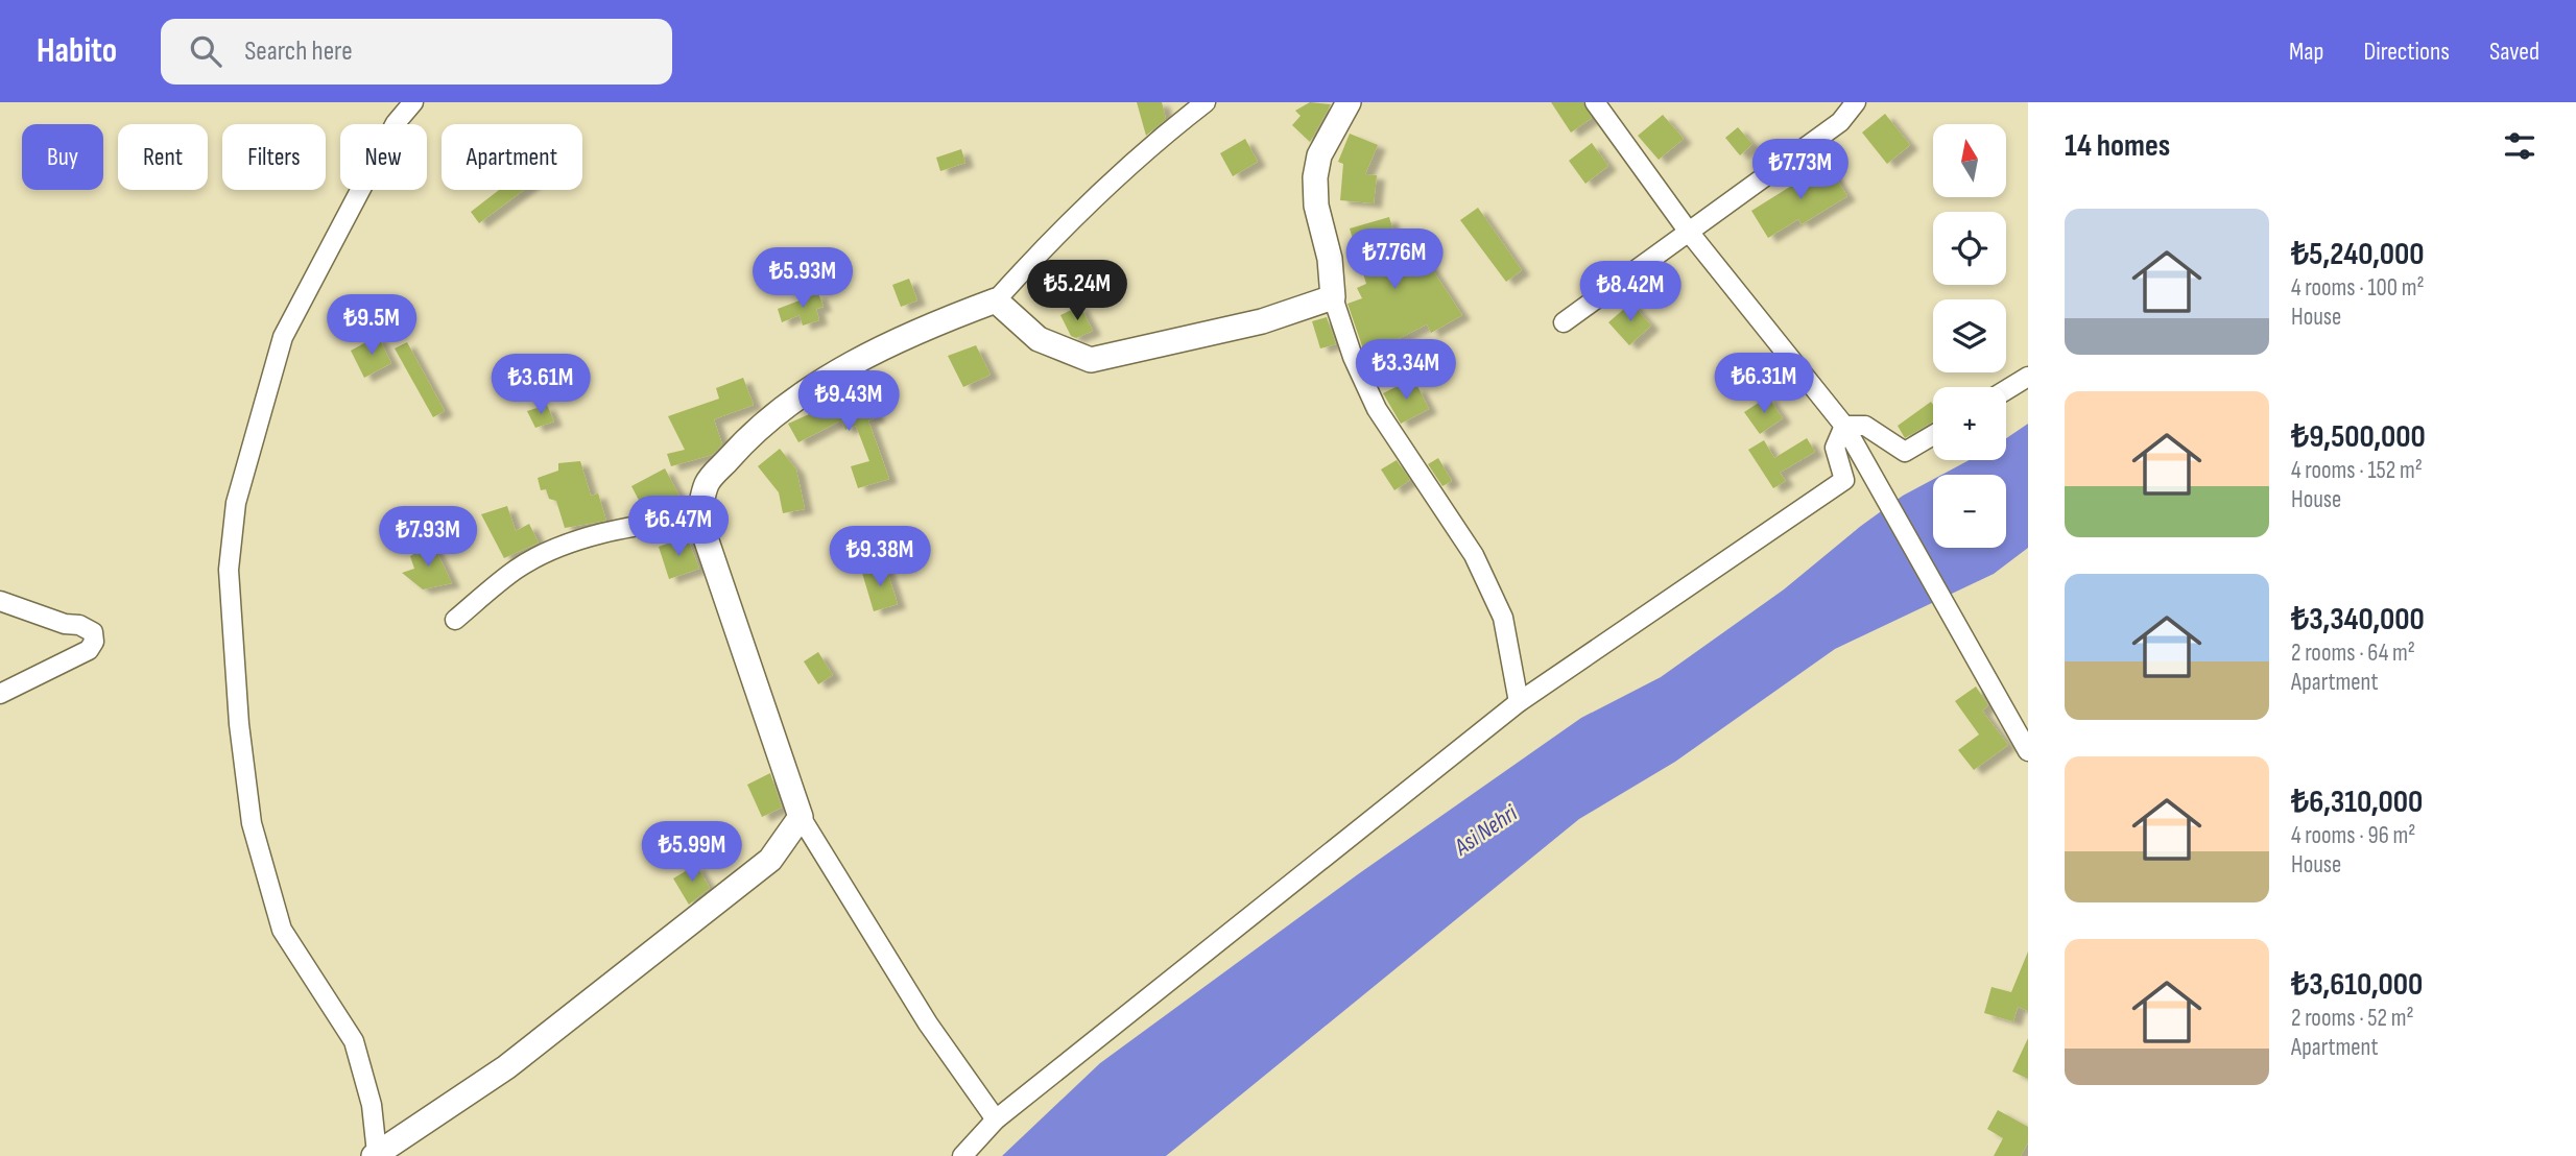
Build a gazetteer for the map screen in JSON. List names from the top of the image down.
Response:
{
  "water": ["Asi Nehri"],
  "north": "top",
  "page": {
    "header": "Habito",
    "search": "Search here",
    "nav": ["Map", "Directions", "Saved"],
    "heading": "14 homes",
    "map_buttons": ["+", "−"],
    "chip": [
      "Buy",
      "Rent",
      "Filters",
      "New",
      "Apartment"
    ],
    "price": [
      "₺7.73M",
      "₺7.76M",
      "₺5.93M",
      "₺5.24M",
      "₺8.42M",
      "₺9.5M",
      "₺3.34M",
      "₺6.31M",
      "₺3.61M",
      "₺9.43M",
      "₺6.47M",
      "₺7.93M",
      "₺9.38M",
      "₺5.99M"
    ],
    "list": [
      {
        "name": "₺5,240,000",
        "note": "4 rooms · 100 m² · House"
      },
      {
        "name": "₺9,500,000",
        "note": "4 rooms · 152 m² · House"
      },
      {
        "name": "₺3,340,000",
        "note": "2 rooms · 64 m² · Apartment"
      },
      {
        "name": "₺6,310,000",
        "note": "4 rooms · 96 m² · House"
      },
      {
        "name": "₺3,610,000",
        "note": "2 rooms · 52 m² · Apartment"
      }
    ]
  }
}
